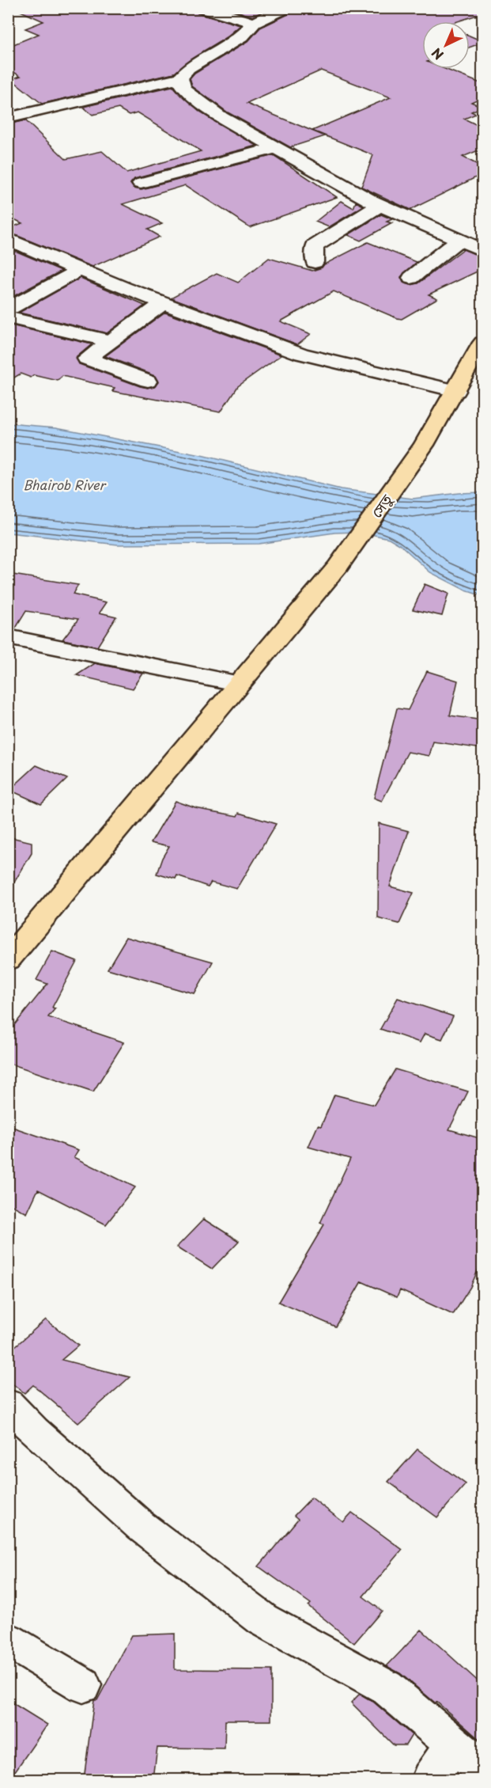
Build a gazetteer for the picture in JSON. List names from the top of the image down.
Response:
{
  "streets": {
    "highway": ["সেতু"]
  },
  "water": ["Bhairob River"],
  "north": "bottom left"
}
